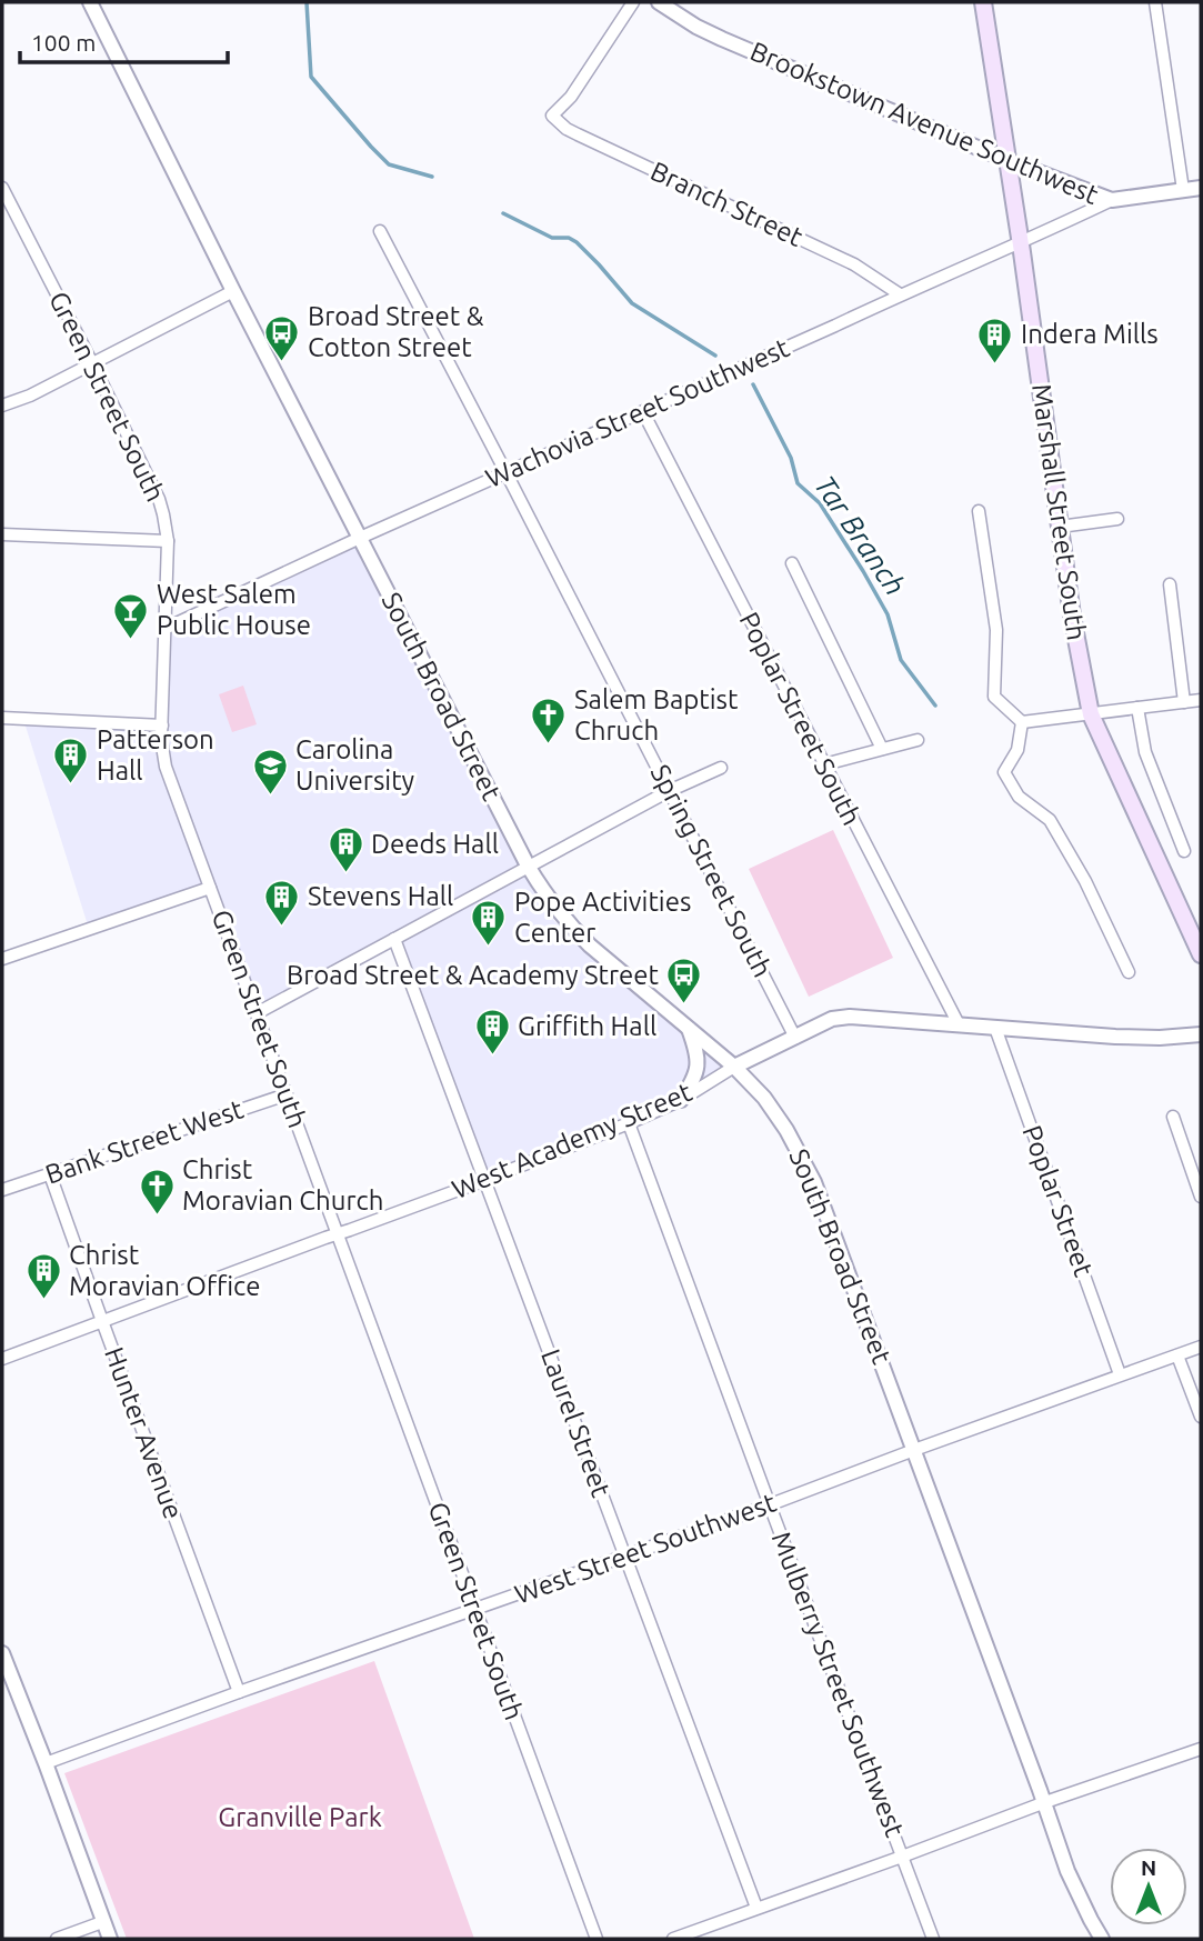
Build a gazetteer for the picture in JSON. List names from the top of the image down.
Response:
{
  "streets": {
    "main road": ["Marshall Street South"],
    "street": [
      "Brookstown Avenue Southwest",
      "Branch Street",
      "Green Street South",
      "Wachovia Street Southwest",
      "South Broad Street",
      "Poplar Street South",
      "Spring Street South",
      "West Academy Street",
      "Bank Street West",
      "Poplar Street",
      "Laurel Street",
      "Hunter Avenue",
      "West Street Southwest",
      "Mulberry Street Southwest"
    ]
  },
  "crossings": [
    ["Brookstown Avenue Southwest", "Wachovia Street Southwest"],
    ["Brookstown Avenue Southwest", "Marshall Street South"],
    ["Branch Street", "Wachovia Street Southwest"],
    ["Green Street South", "Wachovia Street Southwest"],
    ["Green Street South", "West Academy Street"],
    ["Green Street South", "Bank Street West"],
    ["Green Street South", "West Street Southwest"],
    ["Wachovia Street Southwest", "Marshall Street South"],
    ["Wachovia Street Southwest", "South Broad Street"],
    ["Wachovia Street Southwest", "Poplar Street South"],
    ["Wachovia Street Southwest", "Spring Street South"],
    ["South Broad Street", "West Academy Street"],
    ["South Broad Street", "West Street Southwest"],
    ["Poplar Street South", "West Academy Street"],
    ["Spring Street South", "West Academy Street"],
    ["West Academy Street", "Poplar Street"],
    ["West Academy Street", "Laurel Street"],
    ["West Academy Street", "Hunter Avenue"],
    ["West Academy Street", "Mulberry Street Southwest"],
    ["Bank Street West", "Hunter Avenue"],
    ["Poplar Street", "West Street Southwest"],
    ["Laurel Street", "West Street Southwest"],
    ["Hunter Avenue", "West Street Southwest"],
    ["West Street Southwest", "Mulberry Street Southwest"]
  ],
  "water": ["Tar Branch"],
  "parks": ["Granville Park"],
  "places": {
    "bus stop": ["Broad Street & Cotton Street", "Broad Street & Academy Street"],
    "building": [
      "Indera Mills",
      "Patterson Hall",
      "Deeds Hall",
      "Stevens Hall",
      "Pope Activities Center",
      "Griffith Hall",
      "Christ Moravian Office"
    ],
    "bar": ["West Salem Public House"],
    "church": ["Salem Baptist Chruch", "Christ Moravian Church"],
    "school or university": ["Carolina University"]
  },
  "scale_bar": "100 m",
  "north": "top"
}
